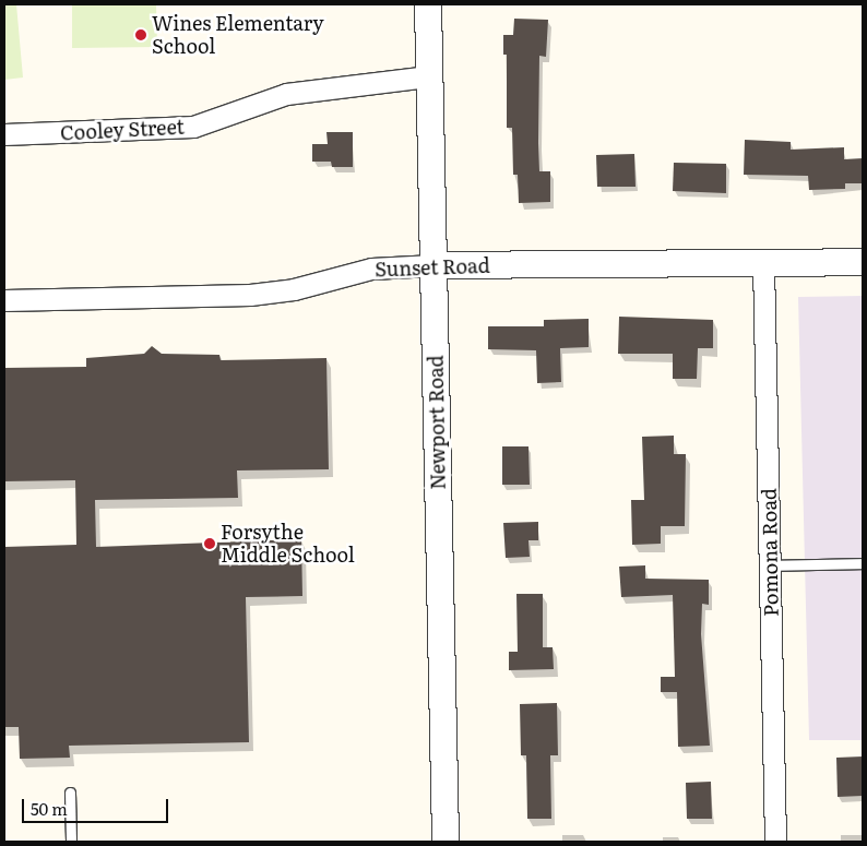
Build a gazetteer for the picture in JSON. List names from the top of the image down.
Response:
{
  "streets": {
    "street": [
      "Cooley Street",
      "Sunset Road",
      "Newport Road",
      "Pomona Road"
    ]
  },
  "crossings": [
    ["Cooley Street", "Newport Road"],
    ["Sunset Road", "Newport Road"],
    ["Sunset Road", "Pomona Road"]
  ],
  "places": ["Wines Elementary School", "Forsythe Middle School"],
  "scale_bar": "50 m"
}
